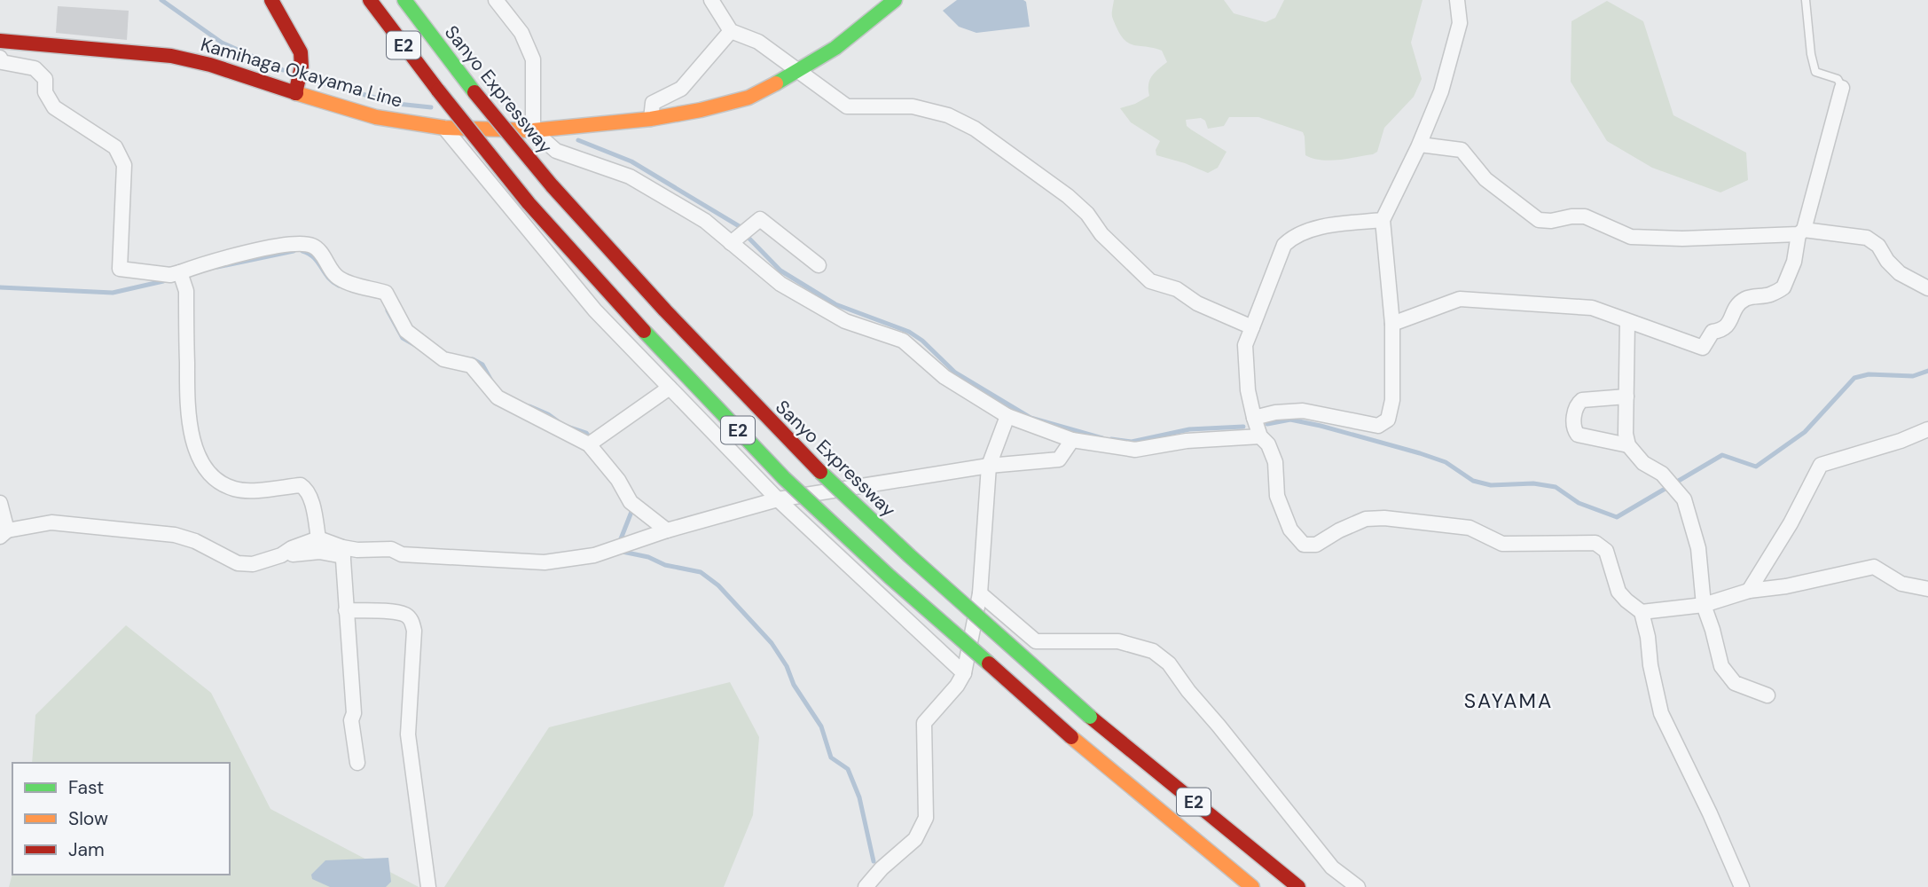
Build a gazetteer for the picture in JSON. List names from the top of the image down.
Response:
{
  "streets": {
    "main road": ["E2", "Kamihaga Okayama Line", "Sanyo Expressway"]
  },
  "districts": ["SAYAMA"],
  "legend": ["Fast", "Slow", "Jam"]
}
